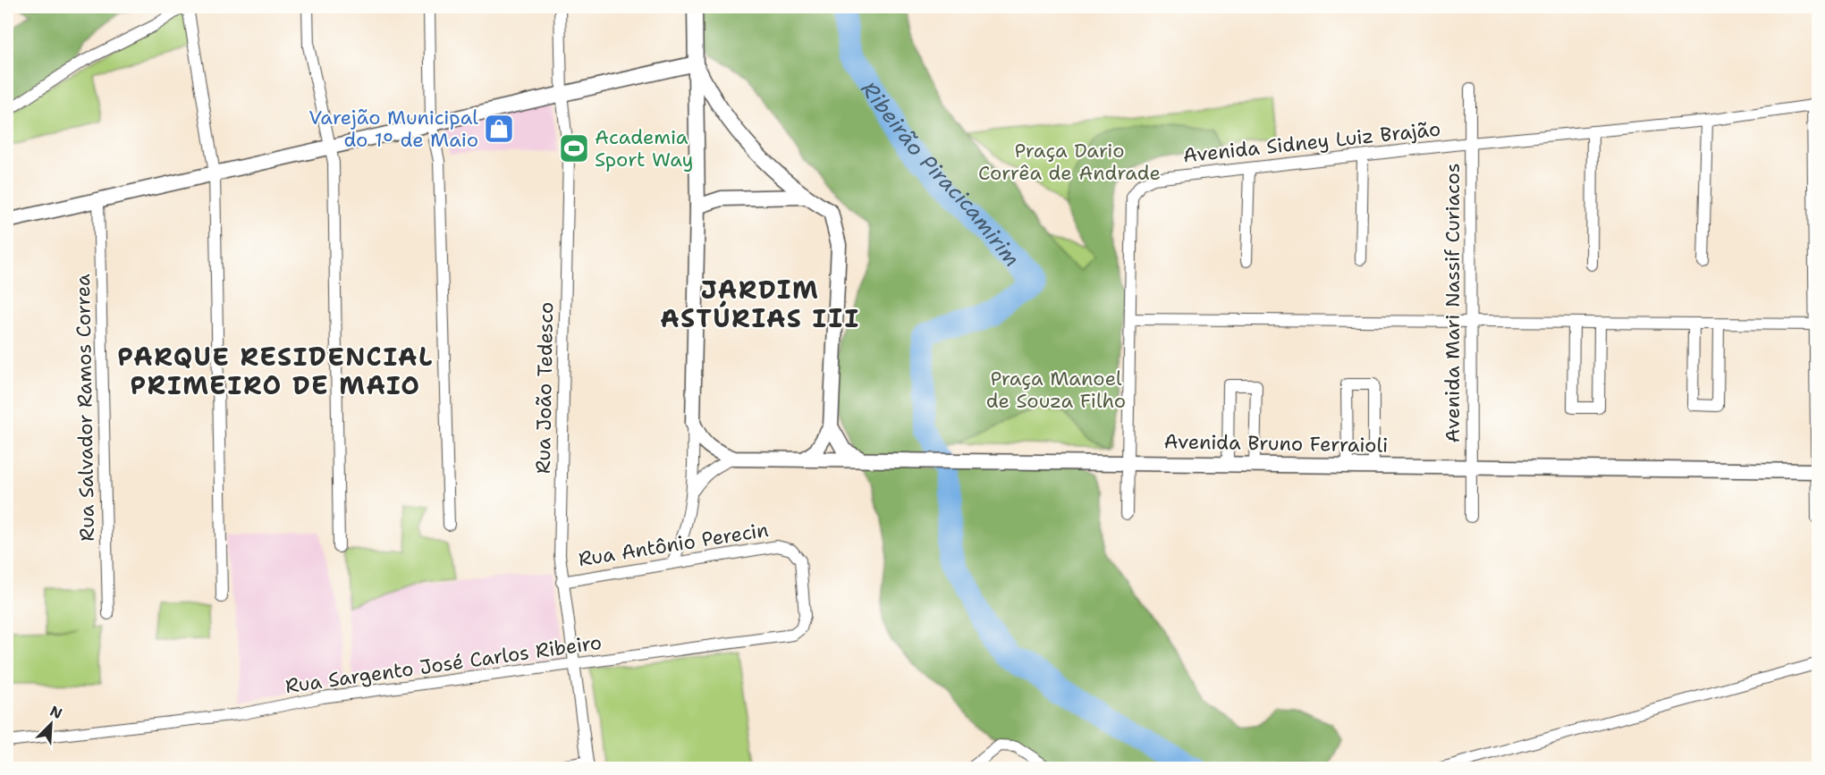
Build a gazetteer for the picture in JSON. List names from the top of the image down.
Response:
{
  "streets": {
    "street": [
      "Avenida Sidney Luiz Brajão",
      "Avenida Mari Nassif Curiacos",
      "Rua João Tedesco",
      "Rua Salvador Ramos Correa",
      "Avenida Bruno Ferraioli",
      "Rua Antônio Perecin",
      "Rua Sargento José Carlos Ribeiro"
    ]
  },
  "crossings": [
    ["Avenida Sidney Luiz Brajão", "Avenida Mari Nassif Curiacos"],
    ["Avenida Sidney Luiz Brajão", "Avenida Bruno Ferraioli"],
    ["Avenida Mari Nassif Curiacos", "Avenida Bruno Ferraioli"],
    ["Rua João Tedesco", "Rua Antônio Perecin"],
    ["Rua João Tedesco", "Rua Sargento José Carlos Ribeiro"],
    ["Rua Antônio Perecin", "Rua Sargento José Carlos Ribeiro"]
  ],
  "districts": ["JARDIM ASTÚRIAS III", "PARQUE RESIDENCIAL PRIMEIRO DE MAIO"],
  "water": ["Ribeirão Piracicamirim"],
  "parks": ["Praça Dario Corrêa de Andrade", "Praça Manoel de Souza Filho"],
  "places": {
    "shop": ["Varejão Municipal do 1º de Maio"],
    "sports": ["Academia Sport Way"]
  },
  "north": "top right"
}
